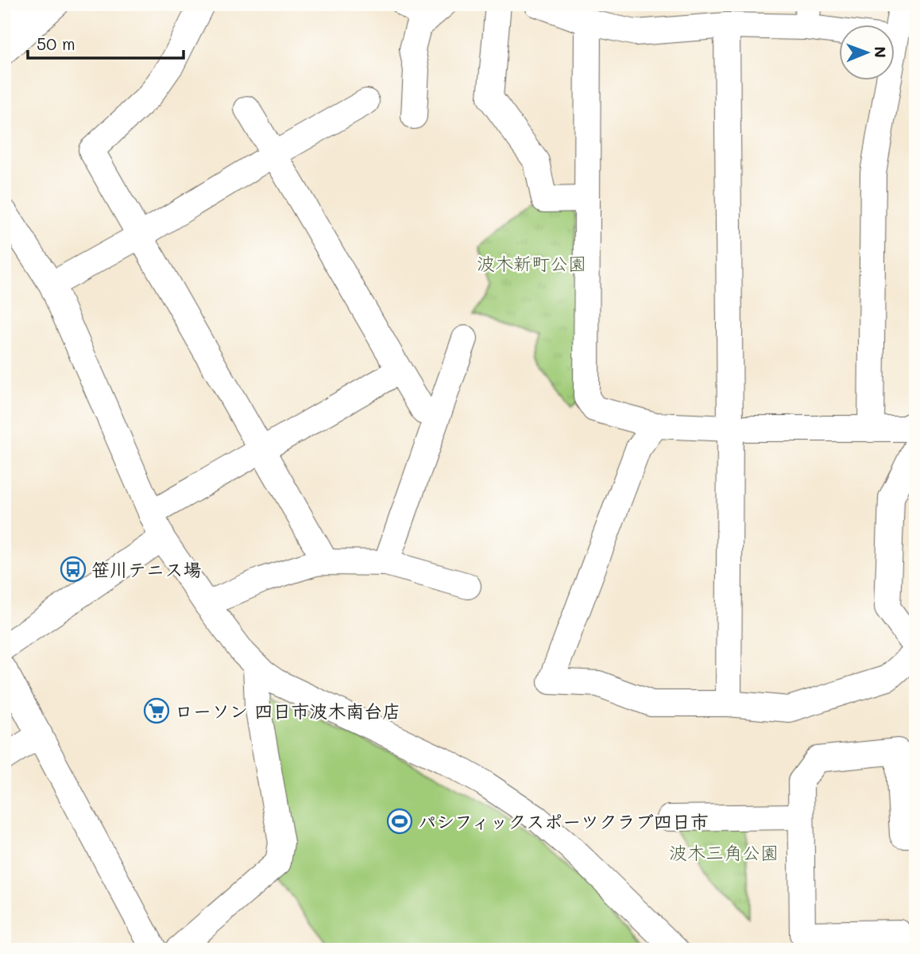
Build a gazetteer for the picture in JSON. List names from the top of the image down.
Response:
{
  "parks": ["波木新町公園", "波木三角公園"],
  "places": {
    "bus stop": ["笹川テニス場"],
    "supermarket": ["ローソン 四日市波木南台店"],
    "sports": ["パシフィックスポーツクラブ四日市"]
  },
  "scale_bar": "50 m",
  "north": "right"
}
